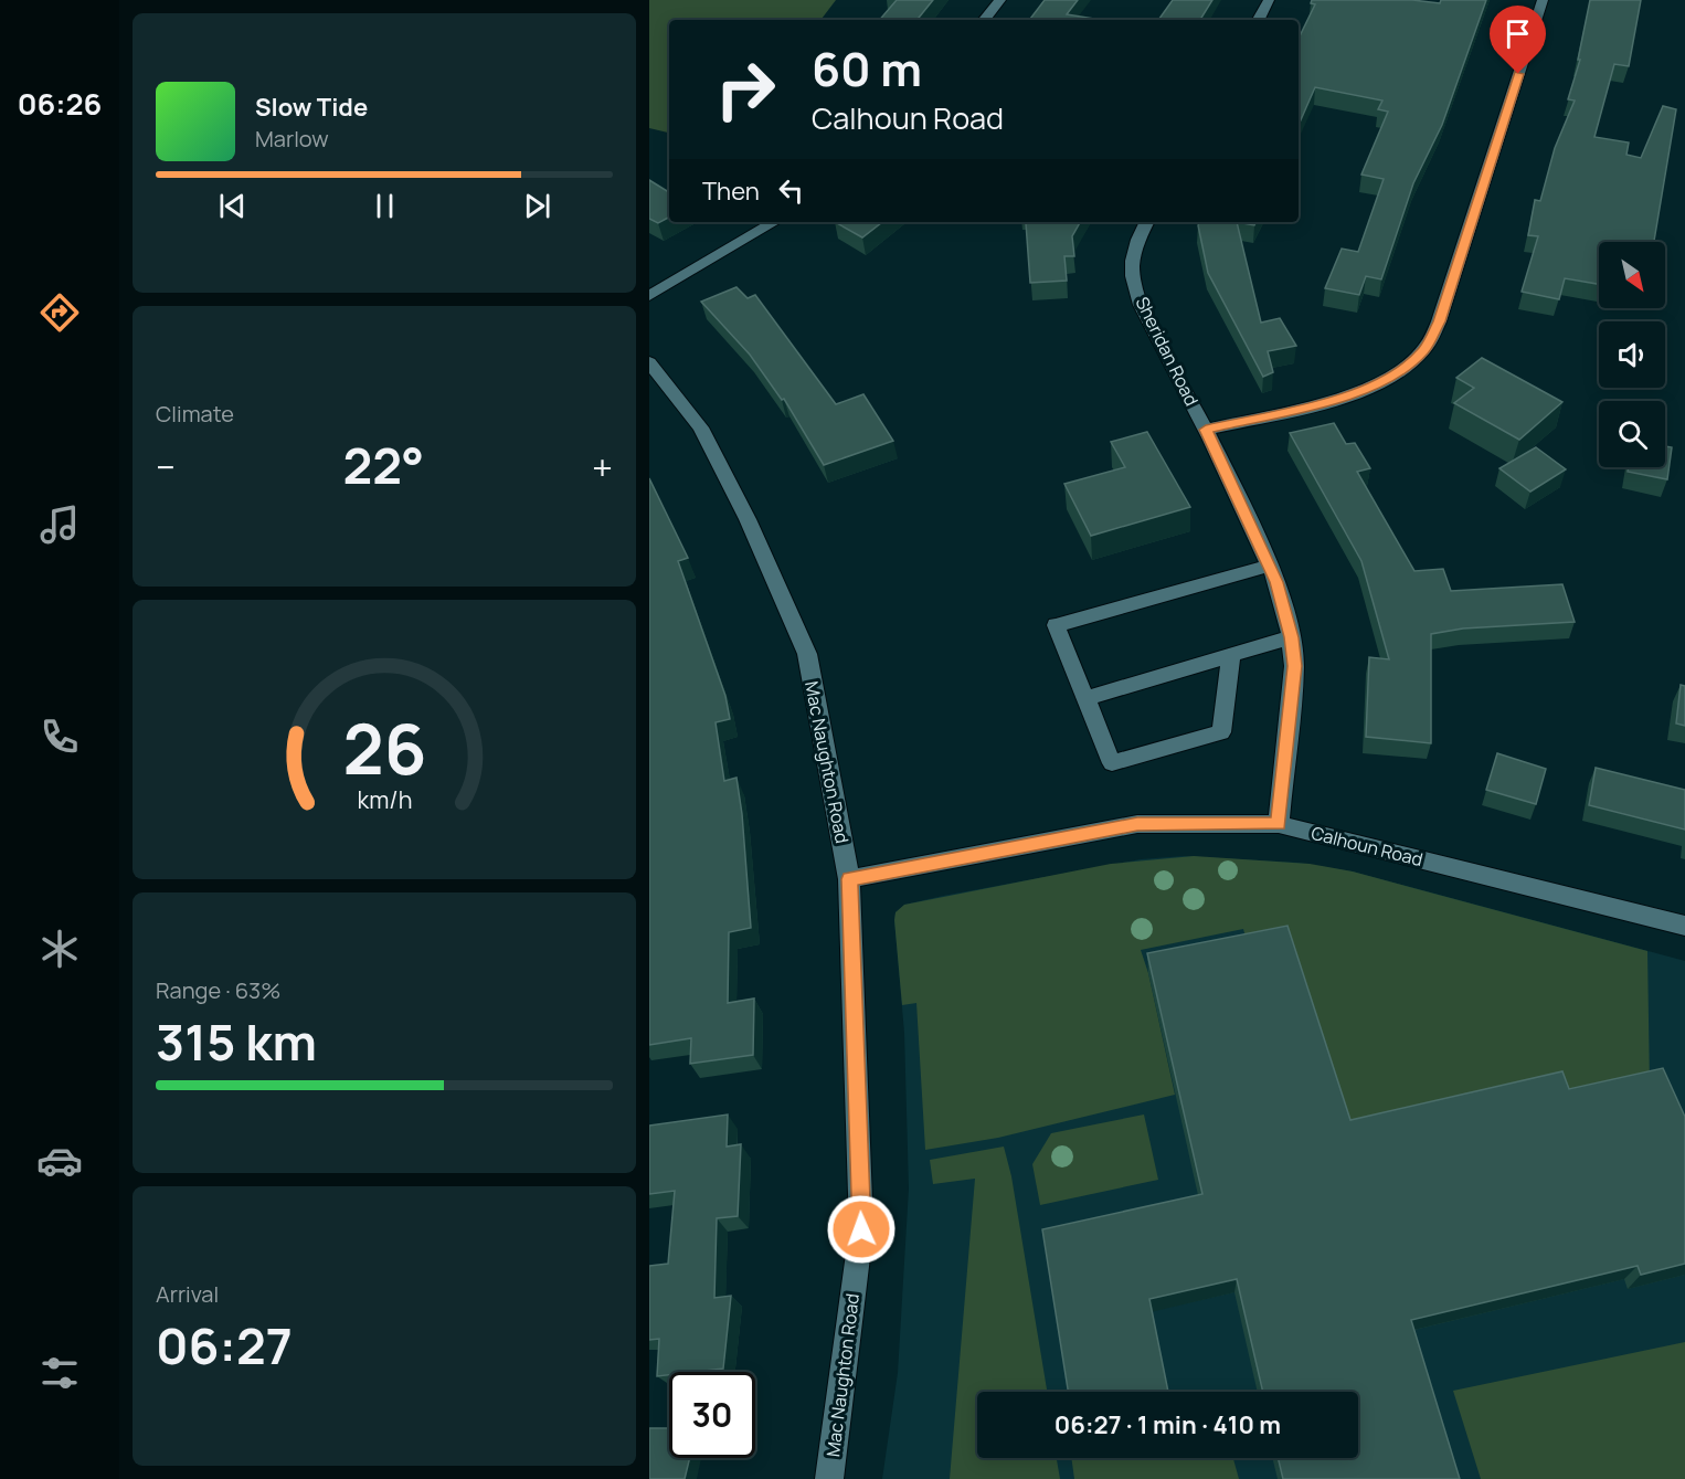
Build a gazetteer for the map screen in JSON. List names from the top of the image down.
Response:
{
  "streets": {
    "street": ["Sheridan Road", "Mac Naughton Road", "Calhoun Road"]
  },
  "crossings": [
    ["Sheridan Road", "Calhoun Road"],
    ["Mac Naughton Road", "Calhoun Road"]
  ],
  "north": "bottom right",
  "page": {
    "tabs": "06:26",
    "turn": ["60 m", "Calhoun Road"],
    "song": ["Slow Tide", "Marlow"],
    "then": "Then",
    "tile": [
      "Climate",
      ["Range · 63%", "315 km"],
      ["Arrival", "06:27"]
    ],
    "heat": ["−", "22°", "+"],
    "limit": "30",
    "trip": "06:27 · 1 min · 410 m",
    "gauge": ["26", "km/h"]
  }
}
